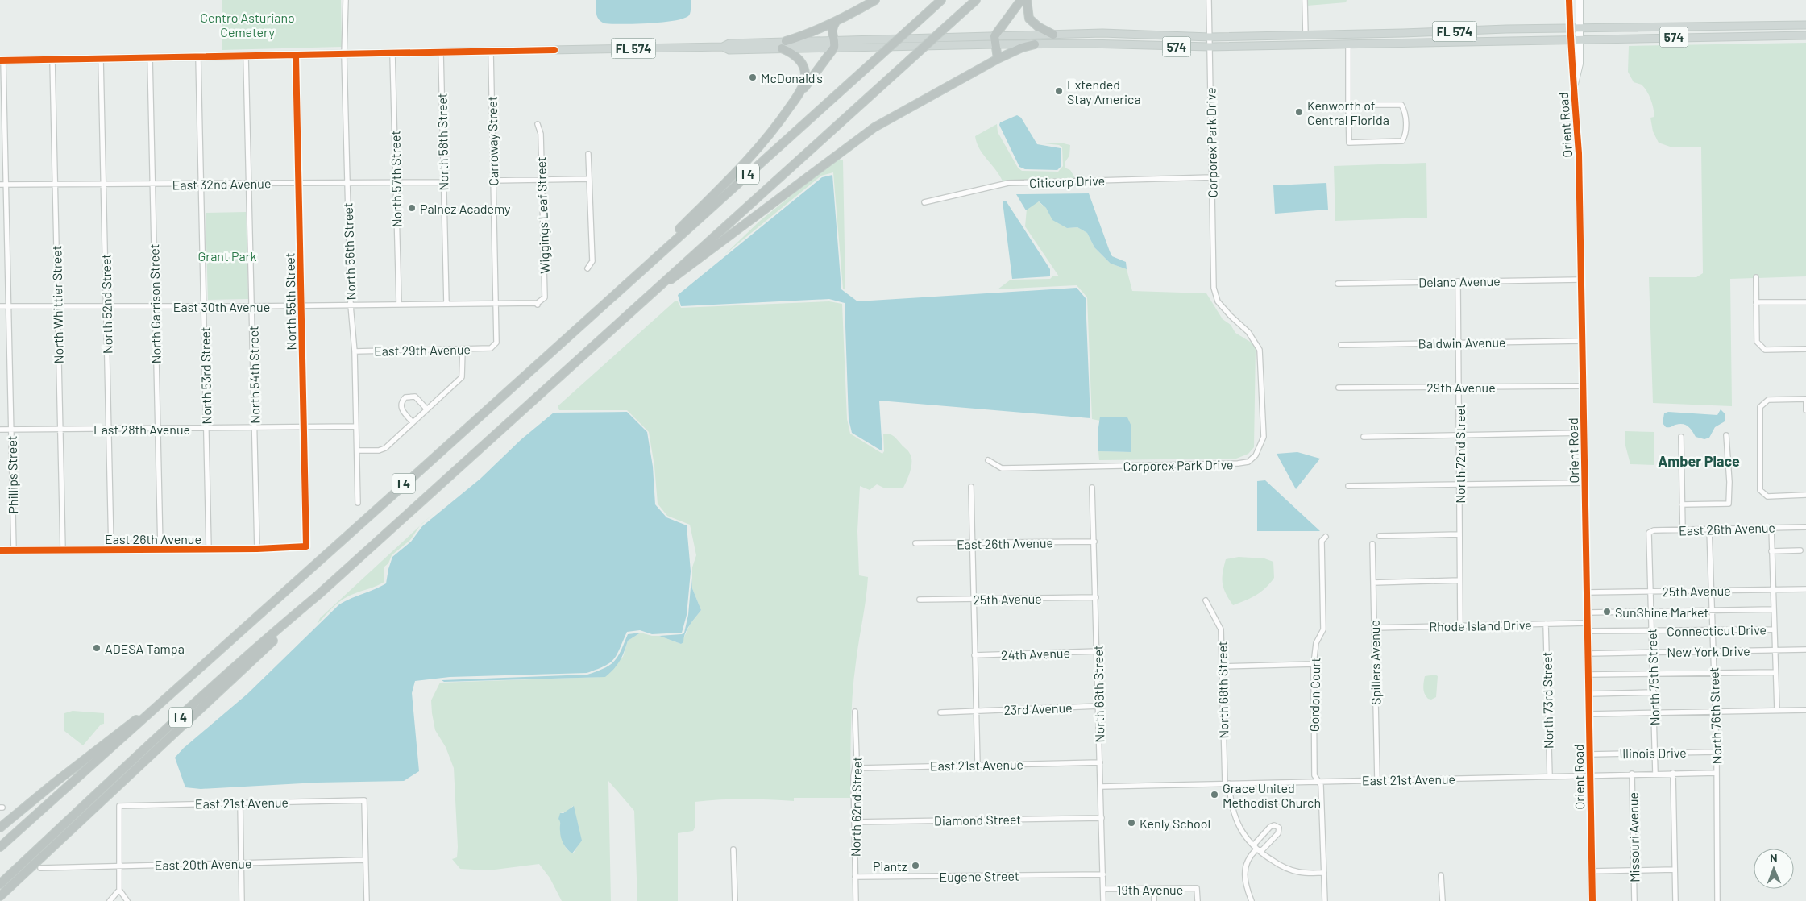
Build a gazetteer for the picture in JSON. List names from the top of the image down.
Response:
{
  "streets": {
    "highway": ["I 4"],
    "main road": ["FL 574", "574"],
    "street": [
      "Orient Road",
      "Carroway Street",
      "North 58th Street",
      "Corporex Park Drive",
      "North 57th Street",
      "Citicorp Drive",
      "East 32nd Avenue",
      "Wiggings Leaf Street",
      "North 56th Street",
      "Delano Avenue",
      "North 55th Street",
      "North 52nd Street",
      "North Garrison Street",
      "North Whittier Street",
      "East 30th Avenue",
      "Baldwin Avenue",
      "East 29th Avenue",
      "North 54th Street",
      "North 53rd Street",
      "29th Avenue",
      "East 28th Avenue",
      "North 72nd Street",
      "Phillips Street",
      "East 26th Avenue",
      "25th Avenue",
      "Rhode Island Drive",
      "Connecticut Drive",
      "New York Drive",
      "24th Avenue",
      "Spillers Avenue",
      "North 75th Street",
      "North 68th Street",
      "North 66th Street",
      "Gordon Court",
      "North 73rd Street",
      "23rd Avenue",
      "North 76th Street",
      "Illinois Drive",
      "East 21st Avenue",
      "North 62nd Street",
      "Diamond Street",
      "Missouri Avenue",
      "East 20th Avenue",
      "Eugene Street",
      "19th Avenue"
    ]
  },
  "crossings": [
    ["FL 574", "574"],
    ["FL 574", "Orient Road"],
    ["FL 574", "Carroway Street"],
    ["FL 574", "North 58th Street"],
    ["FL 574", "North 57th Street"],
    ["FL 574", "North 56th Street"],
    ["FL 574", "North 55th Street"],
    ["FL 574", "North 52nd Street"],
    ["FL 574", "North Garrison Street"],
    ["FL 574", "North Whittier Street"],
    ["FL 574", "North 54th Street"],
    ["FL 574", "North 53rd Street"],
    ["FL 574", "Phillips Street"],
    ["574", "Orient Road"],
    ["574", "Corporex Park Drive"],
    ["Orient Road", "Delano Avenue"],
    ["Orient Road", "Baldwin Avenue"],
    ["Orient Road", "29th Avenue"],
    ["Orient Road", "25th Avenue"],
    ["Orient Road", "Rhode Island Drive"],
    ["Orient Road", "Connecticut Drive"],
    ["Orient Road", "New York Drive"],
    ["Orient Road", "Illinois Drive"],
    ["Orient Road", "East 21st Avenue"],
    ["Carroway Street", "East 30th Avenue"],
    ["Carroway Street", "East 29th Avenue"],
    ["North 58th Street", "East 32nd Avenue"],
    ["North 58th Street", "East 30th Avenue"],
    ["Corporex Park Drive", "Citicorp Drive"],
    ["North 57th Street", "East 32nd Avenue"],
    ["North 57th Street", "East 30th Avenue"],
    ["East 32nd Avenue", "North 56th Street"],
    ["East 32nd Avenue", "North 55th Street"],
    ["East 32nd Avenue", "North 52nd Street"],
    ["East 32nd Avenue", "North Garrison Street"],
    ["East 32nd Avenue", "North Whittier Street"],
    ["East 32nd Avenue", "North 54th Street"],
    ["East 32nd Avenue", "North 53rd Street"],
    ["East 32nd Avenue", "Phillips Street"],
    ["Wiggings Leaf Street", "East 30th Avenue"],
    ["North 56th Street", "East 30th Avenue"],
    ["North 56th Street", "East 29th Avenue"],
    ["North 56th Street", "East 28th Avenue"],
    ["Delano Avenue", "North 72nd Street"],
    ["North 55th Street", "East 30th Avenue"],
    ["North 55th Street", "East 28th Avenue"],
    ["North 55th Street", "East 26th Avenue"],
    ["North 52nd Street", "East 30th Avenue"],
    ["North 52nd Street", "East 28th Avenue"],
    ["North 52nd Street", "East 26th Avenue"],
    ["North Garrison Street", "East 30th Avenue"],
    ["North Garrison Street", "East 28th Avenue"],
    ["North Garrison Street", "East 26th Avenue"],
    ["North Whittier Street", "East 30th Avenue"],
    ["North Whittier Street", "East 28th Avenue"],
    ["North Whittier Street", "East 26th Avenue"],
    ["East 30th Avenue", "North 54th Street"],
    ["East 30th Avenue", "North 53rd Street"],
    ["East 30th Avenue", "Phillips Street"],
    ["Baldwin Avenue", "North 72nd Street"],
    ["North 54th Street", "East 28th Avenue"],
    ["North 54th Street", "East 26th Avenue"],
    ["North 53rd Street", "East 28th Avenue"],
    ["North 53rd Street", "East 26th Avenue"],
    ["29th Avenue", "North 72nd Street"],
    ["East 28th Avenue", "Phillips Street"],
    ["North 72nd Street", "Rhode Island Drive"],
    ["Phillips Street", "East 26th Avenue"],
    ["East 26th Avenue", "North 75th Street"],
    ["East 26th Avenue", "North 66th Street"],
    ["East 26th Avenue", "North 76th Street"],
    ["25th Avenue", "North 75th Street"],
    ["25th Avenue", "North 66th Street"],
    ["25th Avenue", "North 76th Street"],
    ["Rhode Island Drive", "Spillers Avenue"],
    ["Rhode Island Drive", "North 73rd Street"],
    ["Connecticut Drive", "North 75th Street"],
    ["Connecticut Drive", "North 76th Street"],
    ["New York Drive", "North 75th Street"],
    ["New York Drive", "North 76th Street"],
    ["24th Avenue", "North 66th Street"],
    ["Spillers Avenue", "East 21st Avenue"],
    ["North 75th Street", "Illinois Drive"],
    ["North 75th Street", "East 21st Avenue"],
    ["North 68th Street", "Gordon Court"],
    ["North 68th Street", "East 21st Avenue"],
    ["North 66th Street", "23rd Avenue"],
    ["North 66th Street", "East 21st Avenue"],
    ["North 66th Street", "Diamond Street"],
    ["North 66th Street", "Eugene Street"],
    ["North 66th Street", "19th Avenue"],
    ["Gordon Court", "East 21st Avenue"],
    ["North 73rd Street", "East 21st Avenue"],
    ["North 76th Street", "Illinois Drive"],
    ["North 76th Street", "East 21st Avenue"],
    ["East 21st Avenue", "North 62nd Street"],
    ["East 21st Avenue", "Missouri Avenue"],
    ["East 21st Avenue", "East 20th Avenue"],
    ["North 62nd Street", "Diamond Street"],
    ["North 62nd Street", "Eugene Street"]
  ],
  "districts": ["Amber Place"],
  "parks": ["Centro Asturiano Cemetery", "Grant Park"],
  "places": [
    "McDonald's",
    "Extended Stay America",
    "Kenworth of Central Florida",
    "Palnez Academy",
    "SunShine Market",
    "ADESA Tampa",
    "Grace United Methodist Church",
    "Kenly School",
    "Plantz"
  ],
  "north": "top"
}
